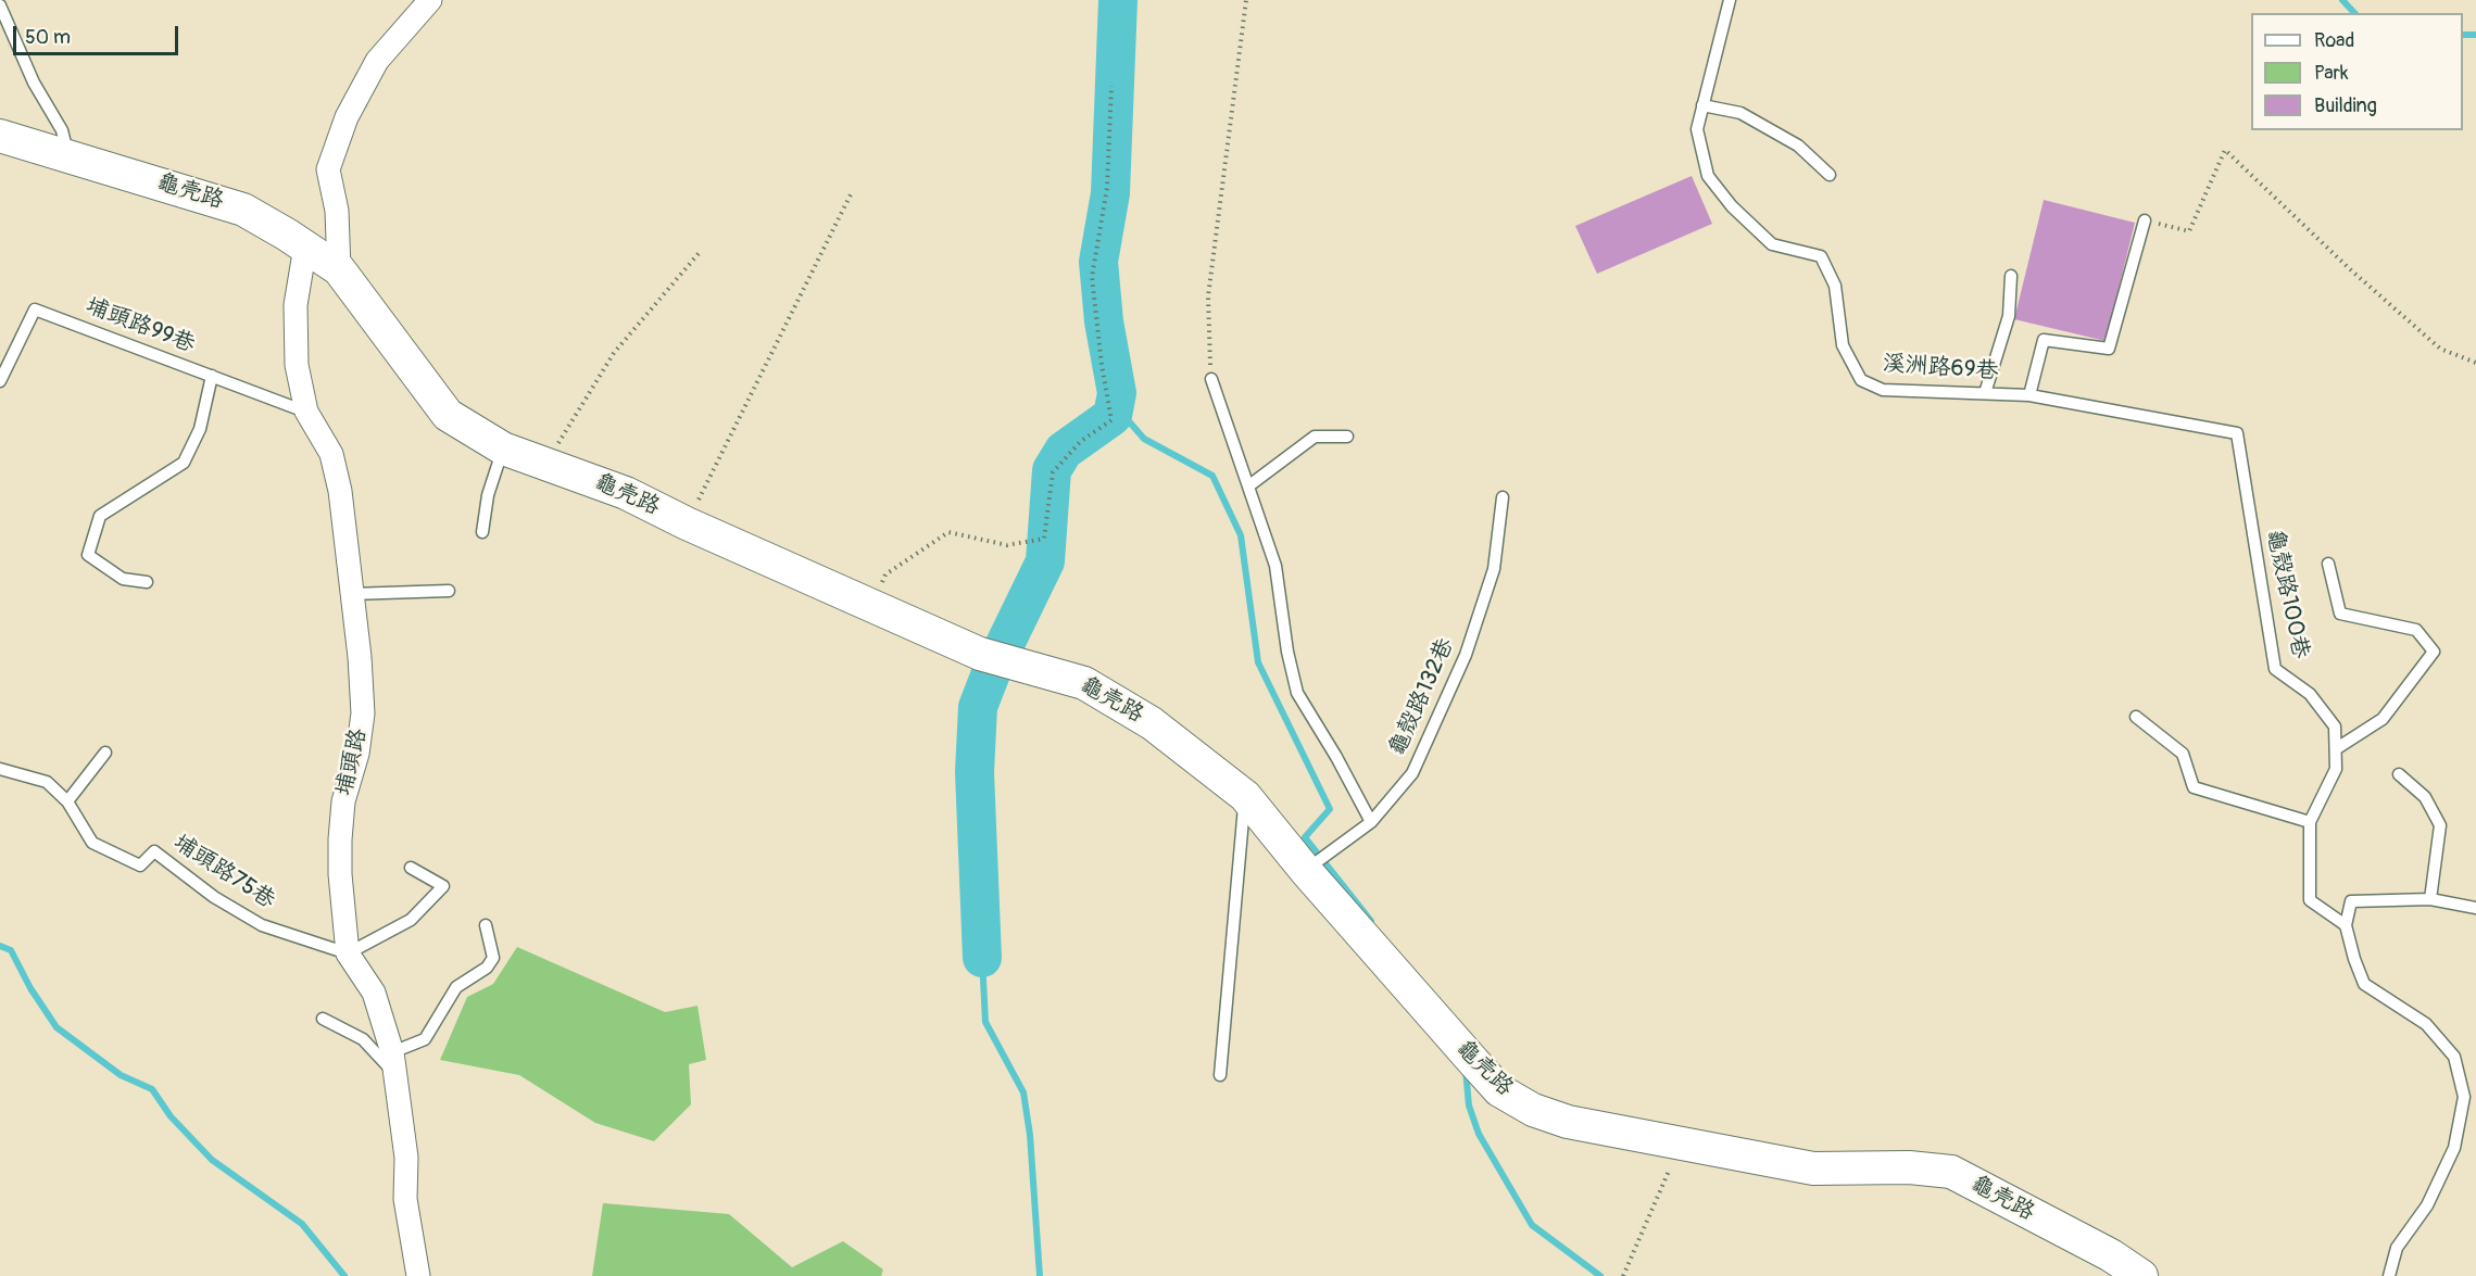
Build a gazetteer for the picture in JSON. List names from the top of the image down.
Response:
{
  "streets": {
    "street": ["龜壳路", "埔頭路"],
    "lane": [
      "埔頭路99巷",
      "溪洲路69巷",
      "龜殼路100巷",
      "龜殼路132巷",
      "埔頭路75巷"
    ]
  },
  "crossings": [
    ["龜壳路", "龜殼路132巷"],
    ["龜壳路", "埔頭路"],
    ["埔頭路99巷", "埔頭路"],
    ["溪洲路69巷", "龜殼路100巷"],
    ["埔頭路", "埔頭路75巷"]
  ],
  "legend": ["Road", "Park", "Building"],
  "scale_bar": "50 m"
}
